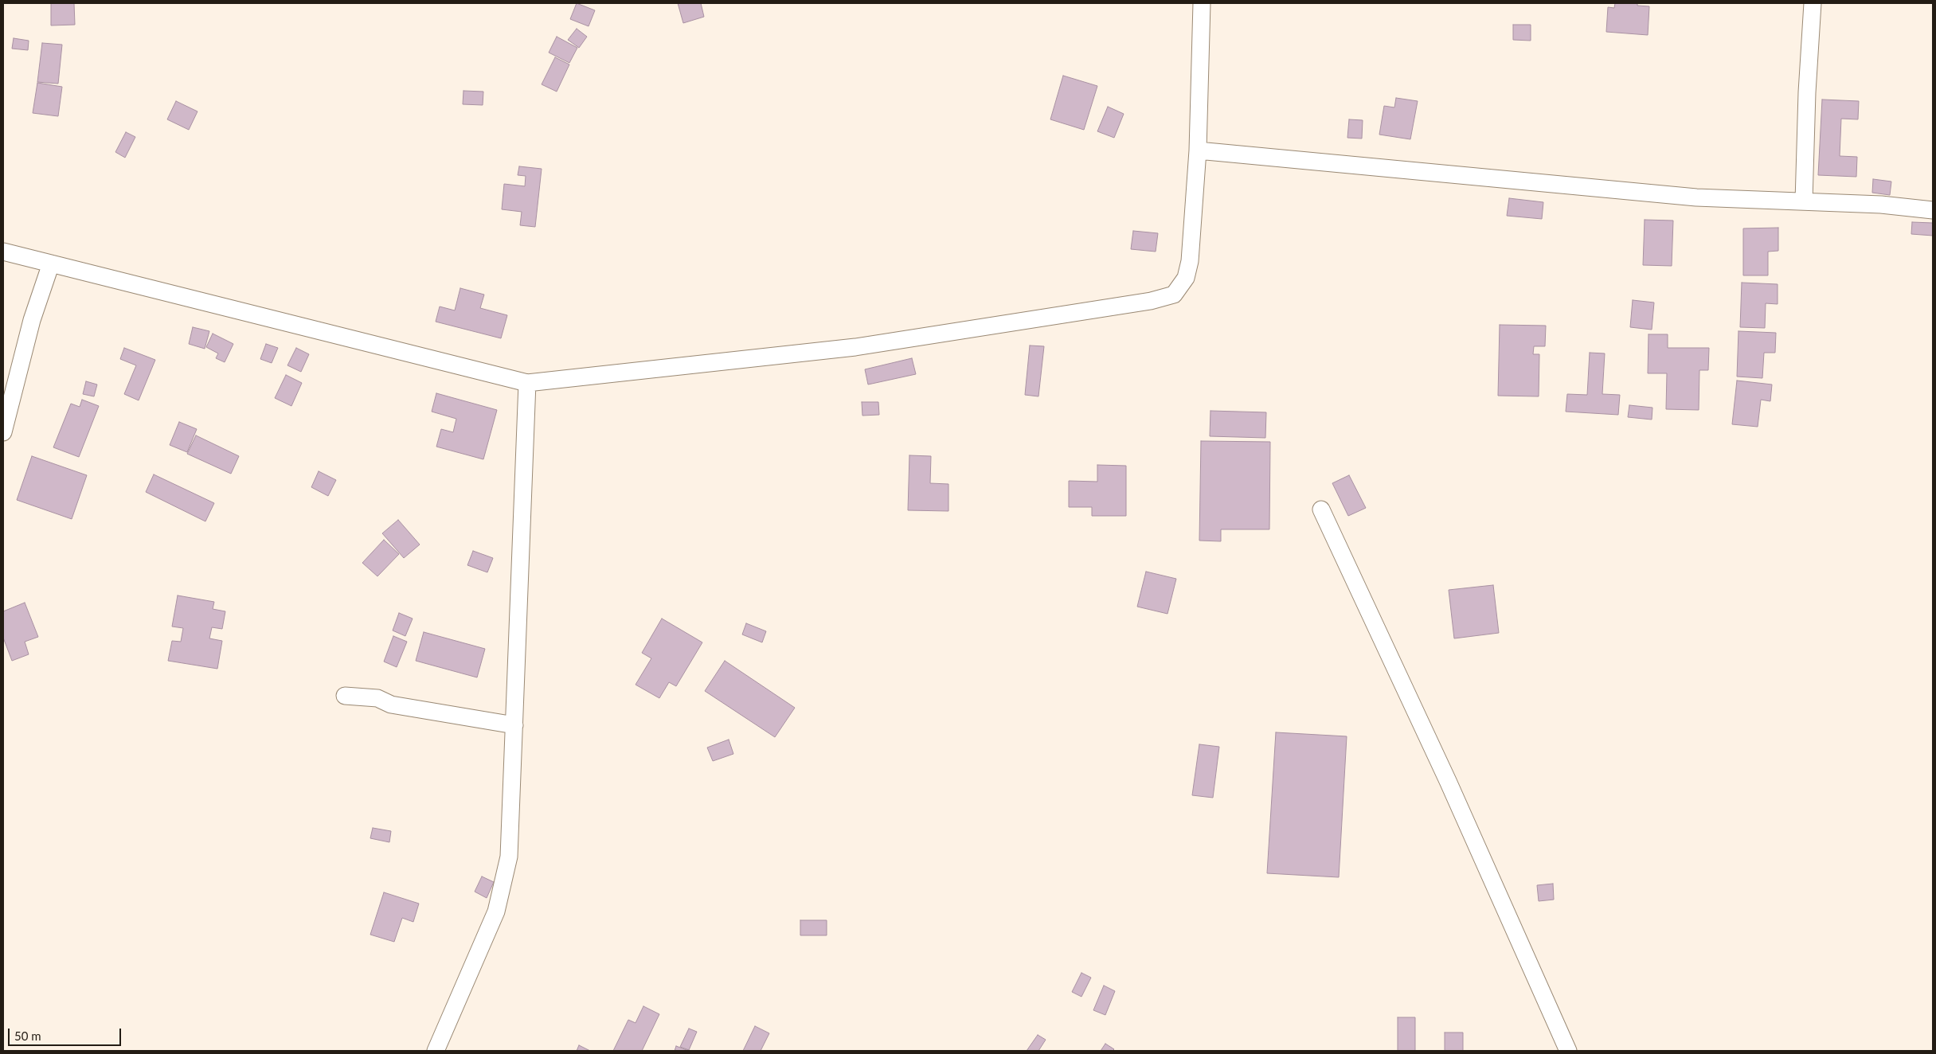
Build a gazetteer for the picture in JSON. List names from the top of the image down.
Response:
{
  "scale_bar": "50 m"
}
